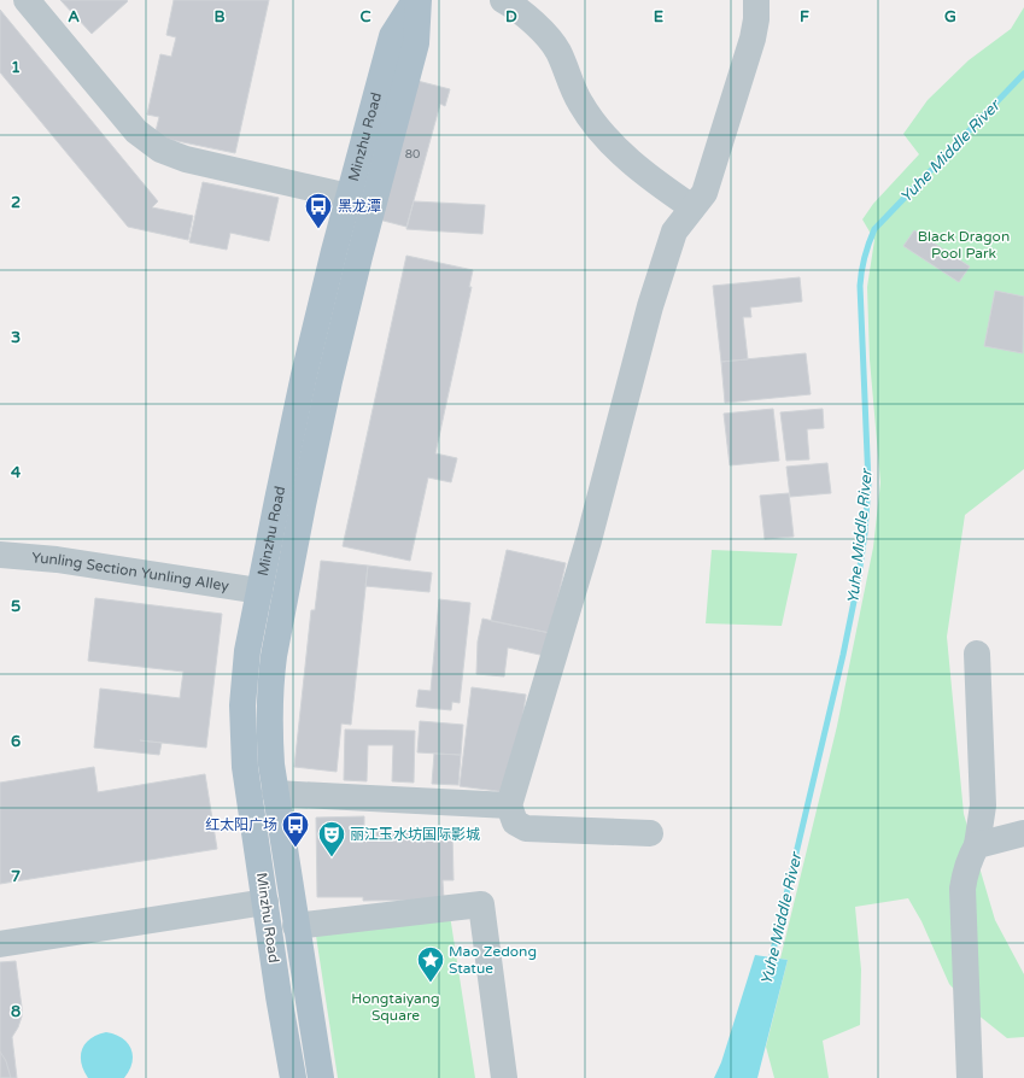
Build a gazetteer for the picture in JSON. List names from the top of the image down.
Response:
{
  "streets": {
    "main road": ["Minzhu Road"],
    "street": ["Yunling Section Yunling Alley"]
  },
  "crossings": [
    ["Minzhu Road", "Yunling Section Yunling Alley"]
  ],
  "water": ["Yuhe Middle River"],
  "parks": ["Black Dragon Pool Park", "Hongtaiyang Square"],
  "places": {
    "bus stop": ["黑龙潭", "红太阳广场"],
    "theatre": ["丽江玉水坊国际影城"],
    "place": ["Mao Zedong Statue"]
  },
  "house_numbers": ["80"],
  "grid": {
    "columns": [
      "A",
      "B",
      "C",
      "D",
      "E",
      "F",
      "G"
    ],
    "rows": [
      "1",
      "2",
      "3",
      "4",
      "5",
      "6",
      "7",
      "8"
    ]
  }
}
